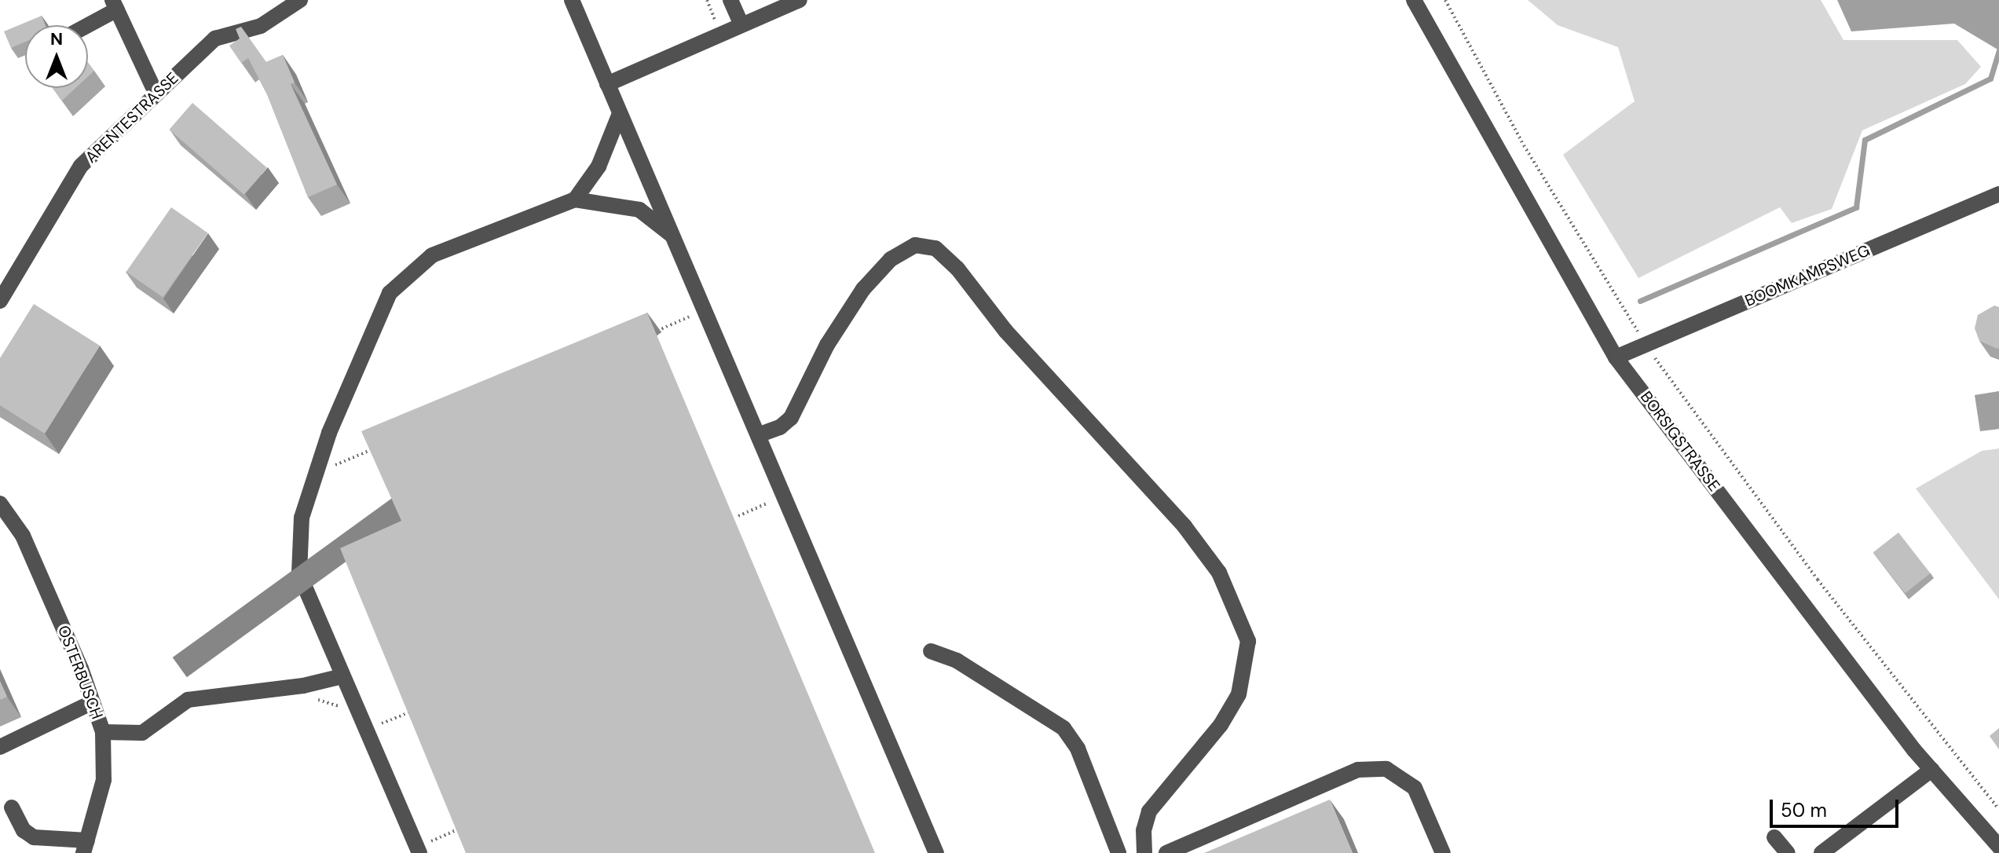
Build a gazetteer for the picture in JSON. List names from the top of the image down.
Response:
{
  "streets": {
    "street": [
      "ARENTESTRASSE",
      "BOOMKAMPSWEG",
      "BORSIGSTRASSE",
      "OSTERBUSCH"
    ]
  },
  "crossings": [
    ["BOOMKAMPSWEG", "BORSIGSTRASSE"]
  ],
  "scale_bar": "50 m",
  "north": "top"
}
